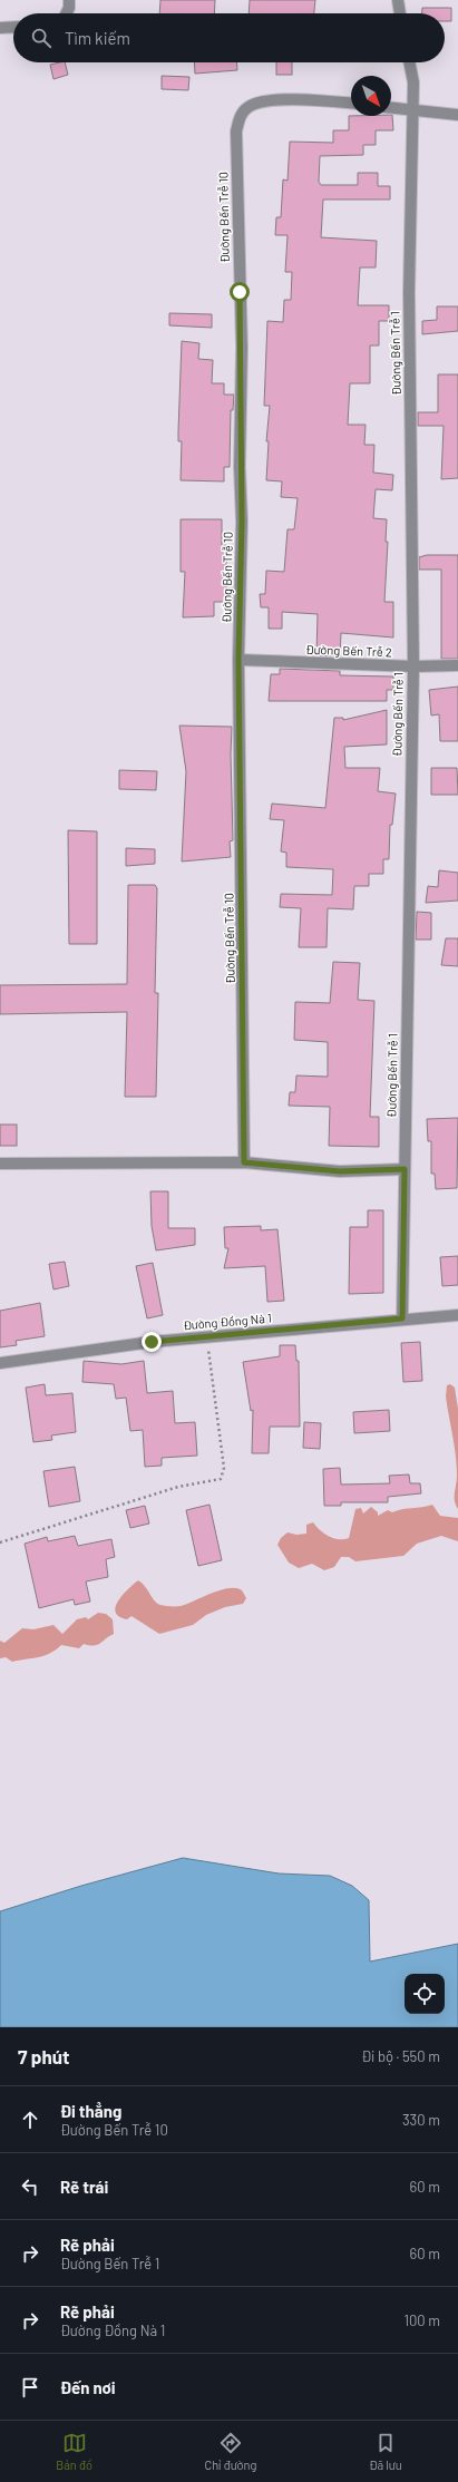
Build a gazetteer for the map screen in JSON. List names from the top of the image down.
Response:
{
  "streets": {
    "street": [
      "Đường Bến Trễ 10",
      "Đường Bến Trễ 1",
      "Đường Bến Trễ 2",
      "Đường Đồng Nà 1"
    ]
  },
  "crossings": [
    ["Đường Bến Trễ 10", "Đường Bến Trễ 2"],
    ["Đường Bến Trễ 1", "Đường Bến Trễ 2"],
    ["Đường Bến Trễ 1", "Đường Đồng Nà 1"]
  ],
  "north": "bottom right",
  "page": {
    "search": "Tìm kiếm",
    "heading": ["7 phút", "Đi bộ · 550 m"],
    "list": [
      ["Đi thẳng", "Đường Bến Trễ 10", "330 m"],
      ["Rẽ trái", "60 m"],
      ["Rẽ phải", "Đường Bến Trễ 1", "60 m"],
      ["Rẽ phải", "Đường Đồng Nà 1", "100 m"],
      "Đến nơi"
    ],
    "nav": ["Bản đồ", "Chỉ đường", "Đã lưu"]
  }
}
